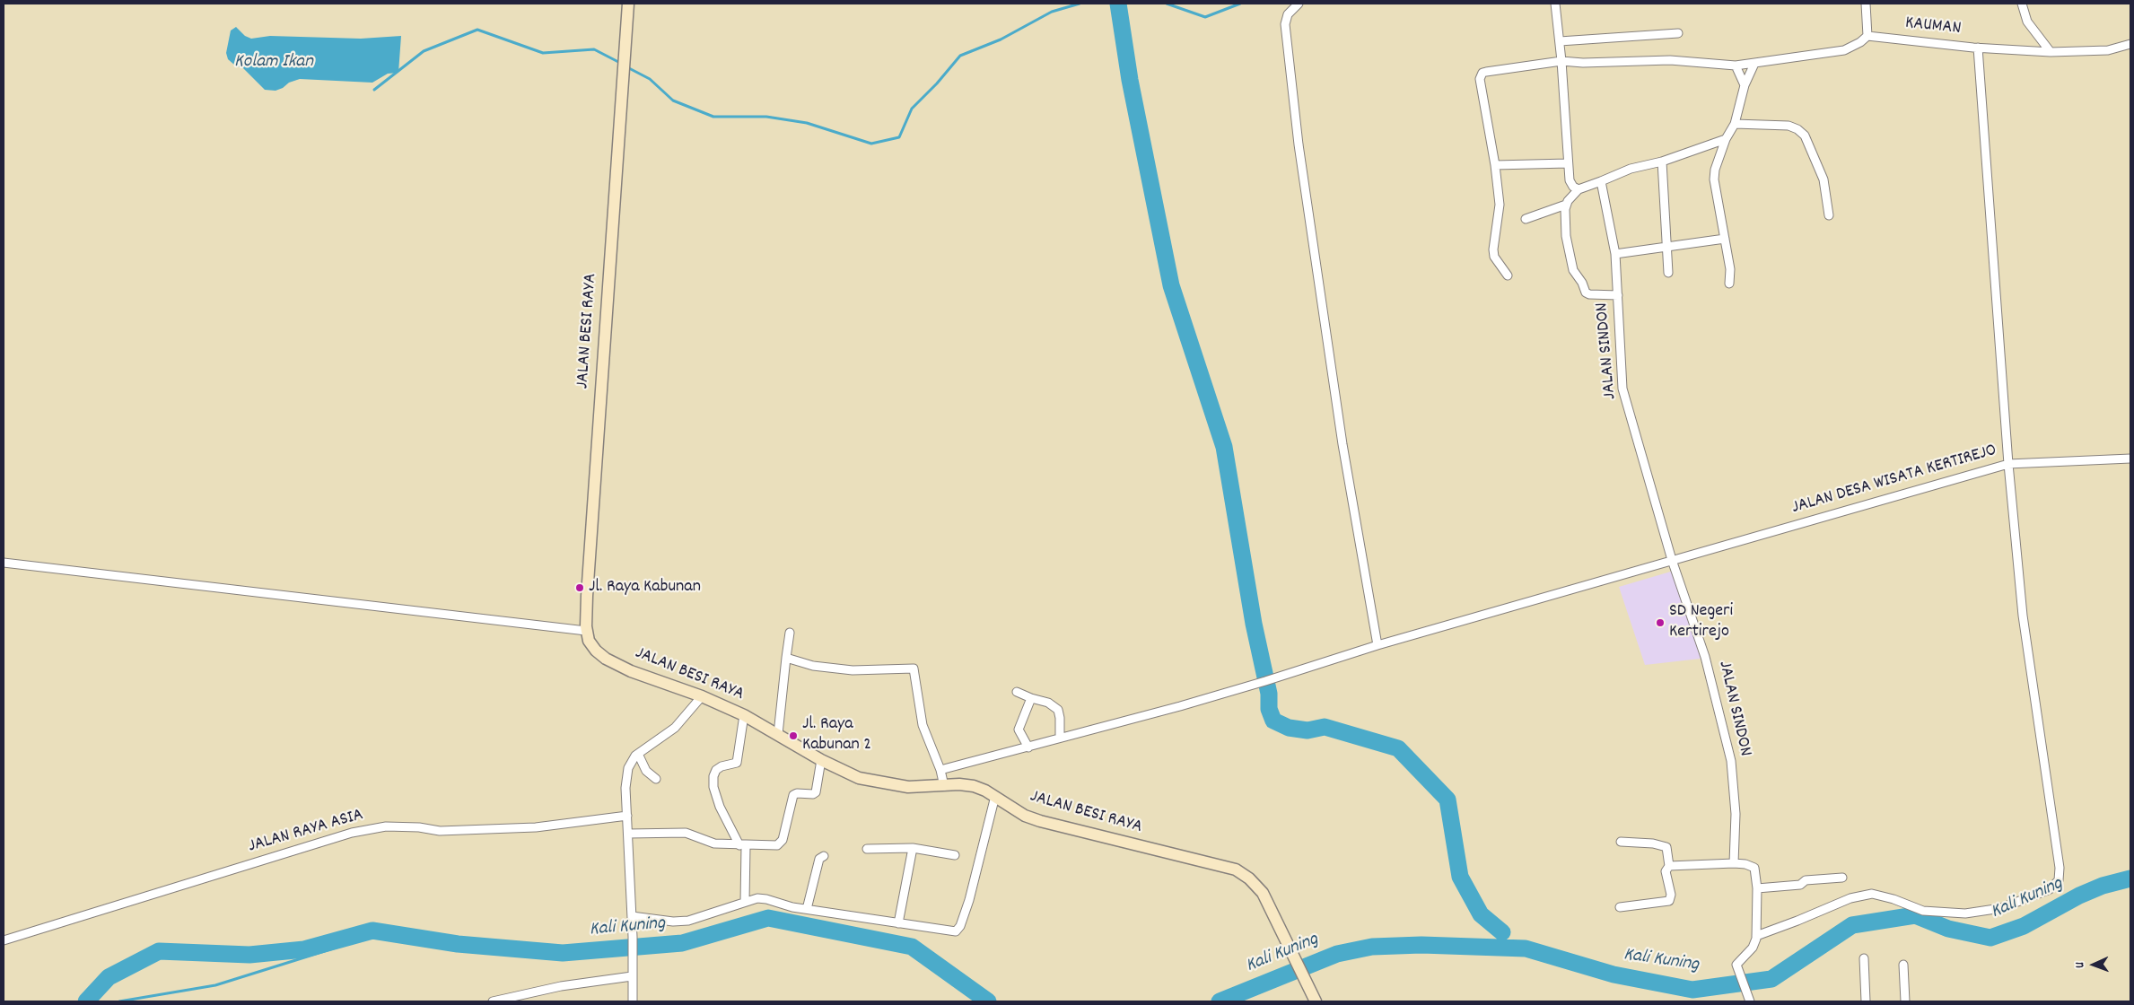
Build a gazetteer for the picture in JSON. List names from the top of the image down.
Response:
{
  "streets": {
    "street": [
      "KAUMAN",
      "JALAN BESI RAYA",
      "JALAN SINDON",
      "JALAN DESA WISATA KERTIREJO",
      "JALAN RAYA ASIA"
    ]
  },
  "crossings": [
    ["JALAN SINDON", "JALAN DESA WISATA KERTIREJO"]
  ],
  "water": ["Kolam Ikan", "Kali Kuning"],
  "places": ["Jl. Raya Kabunan", "SD Negeri Kertirejo", "Jl. Raya Kabunan 2"],
  "north": "left"
}
